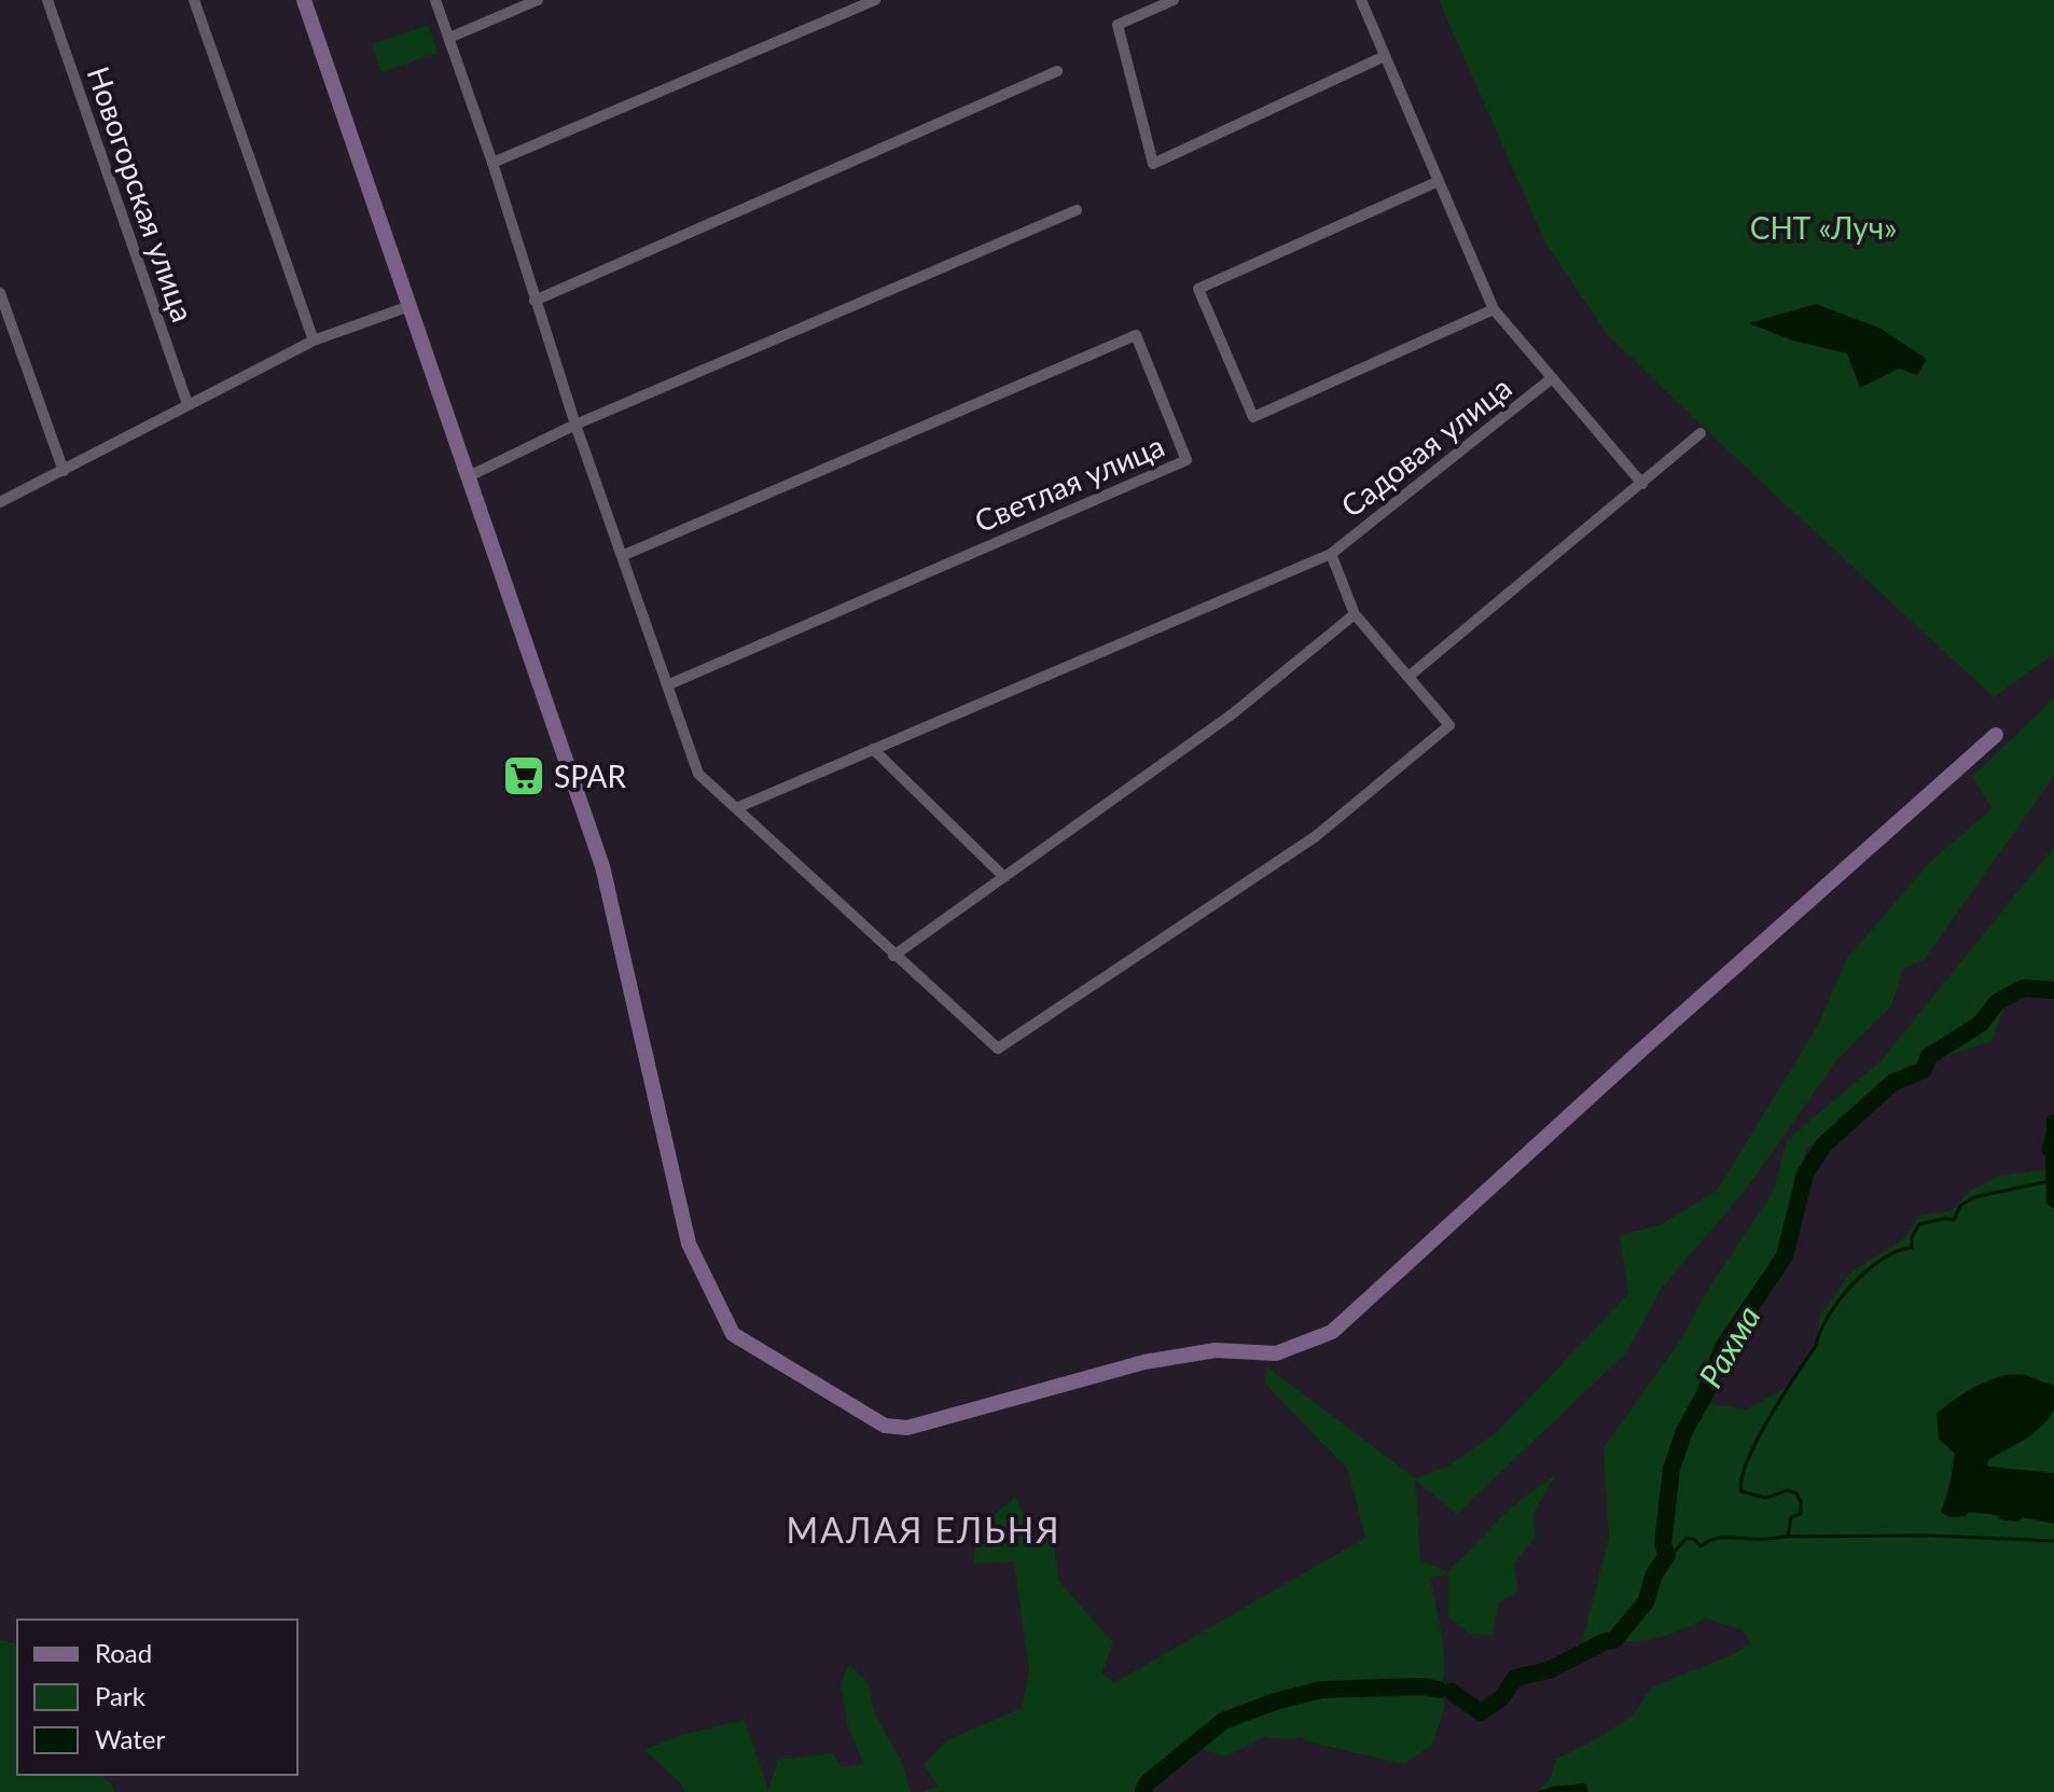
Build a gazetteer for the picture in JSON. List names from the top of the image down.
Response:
{
  "streets": {
    "street": ["Новогорская улица", "Садовая улица", "Светлая улица"]
  },
  "districts": ["МАЛАЯ ЕЛЬНЯ"],
  "water": ["Рахма"],
  "parks": ["СНТ «Луч»"],
  "places": {
    "supermarket": ["SPAR"]
  },
  "legend": ["Road", "Park", "Water"]
}
